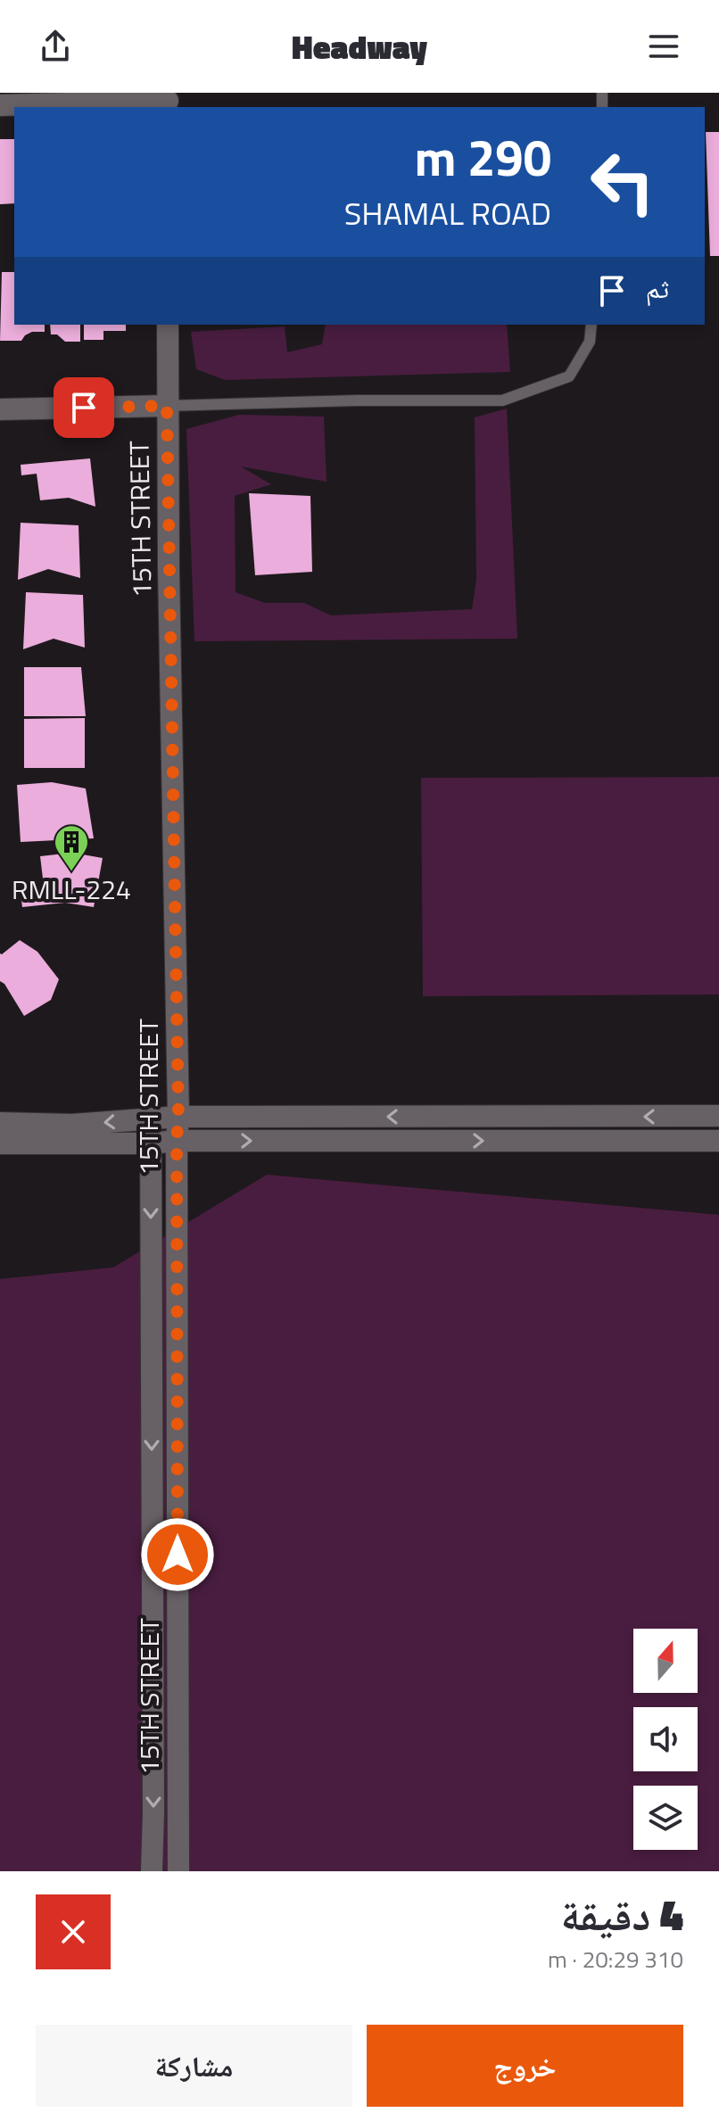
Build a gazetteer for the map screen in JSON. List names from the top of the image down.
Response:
{
  "streets": {
    "street": ["15TH STREET"]
  },
  "places": {
    "building": ["RMLL-224"]
  },
  "north": "top",
  "page": {
    "header": "Headway",
    "turn": ["290 m", "SHAMAL ROAD"],
    "then": "ثم",
    "heading": ["4 دقيقة", "310 m · 20:29"],
    "buttons": ["خروج", "مشاركة"]
  }
}
